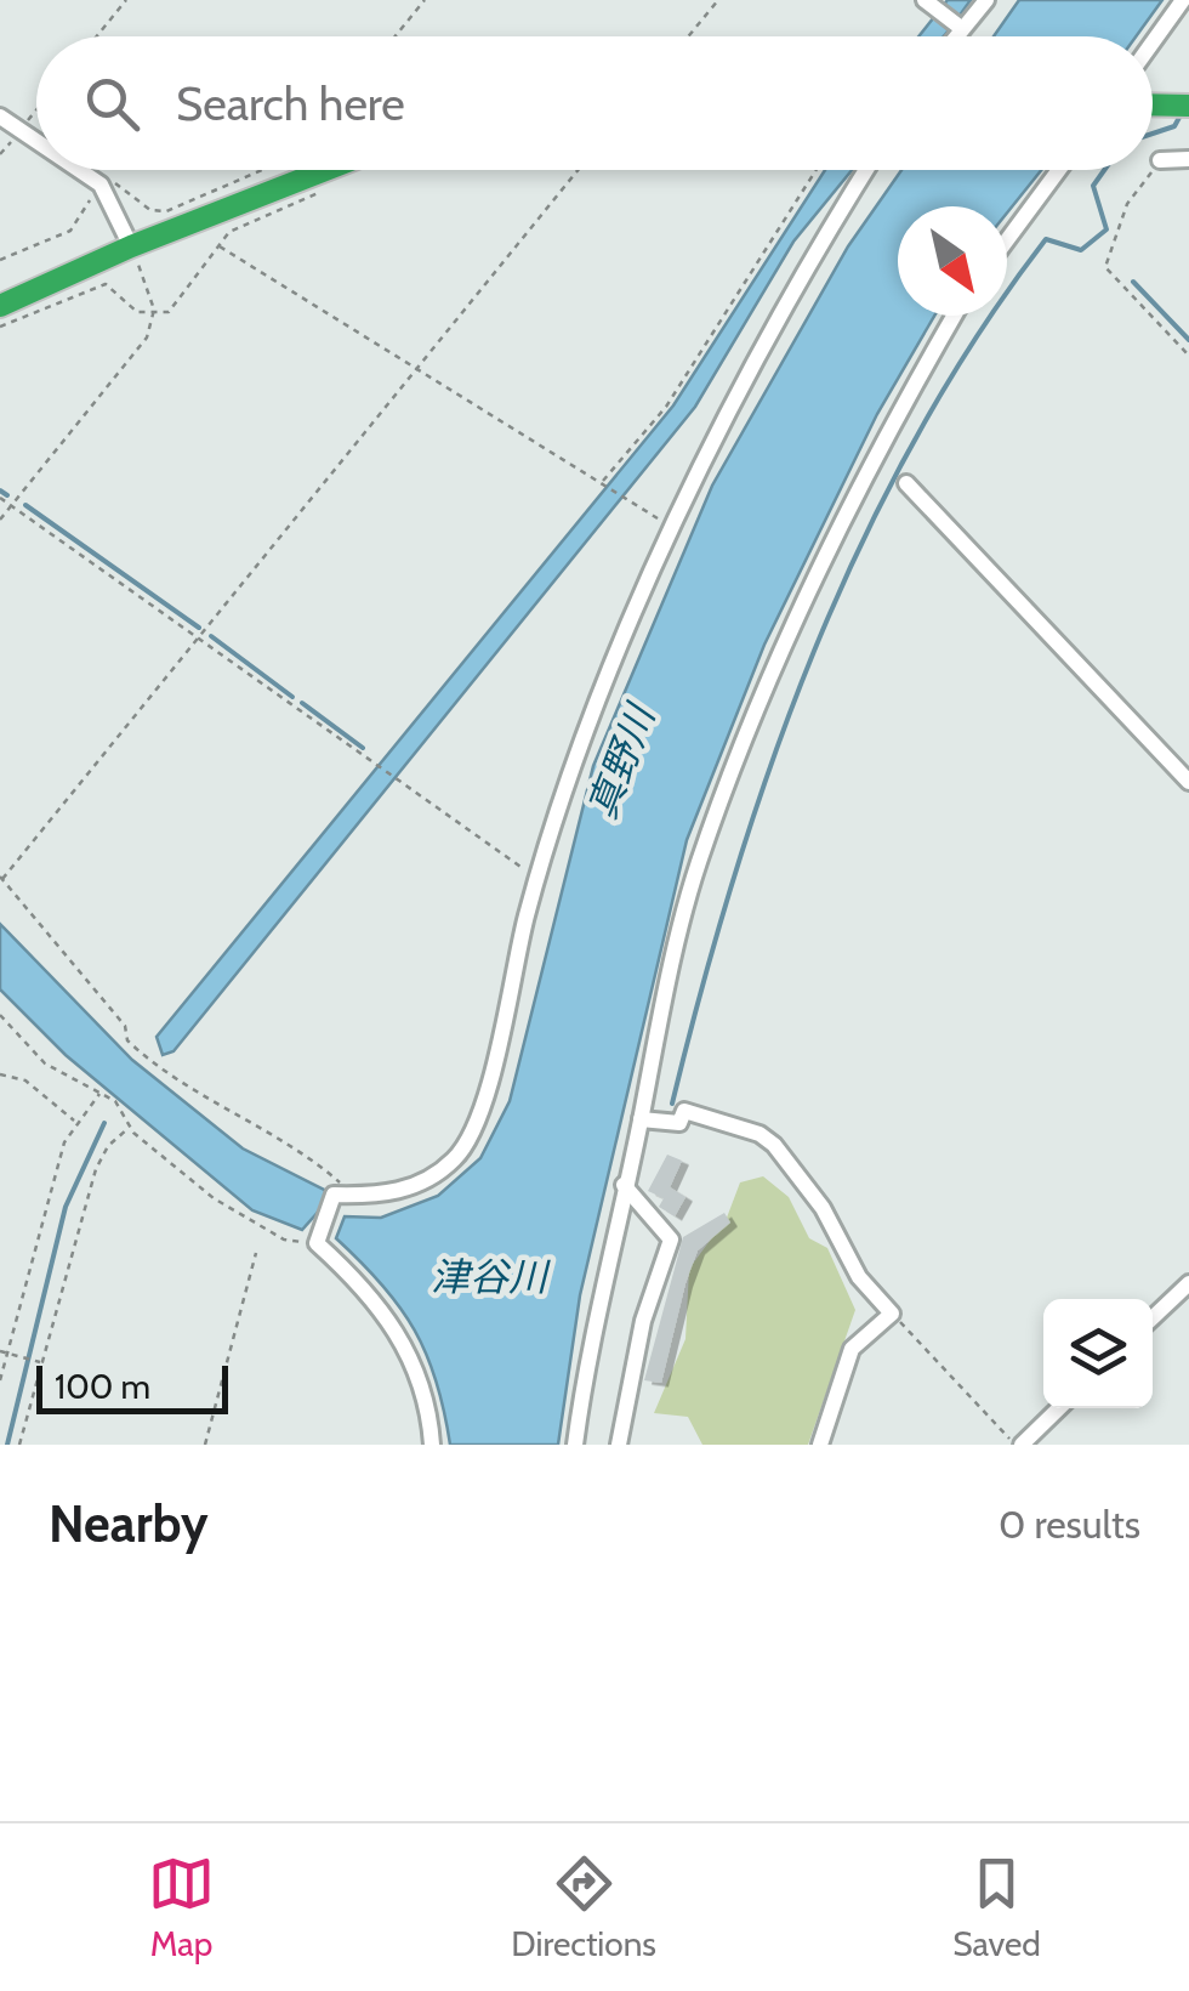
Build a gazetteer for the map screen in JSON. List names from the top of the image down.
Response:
{
  "water": ["真野川", "津谷川"],
  "scale_bar": "100 m",
  "north": "bottom right",
  "page": {
    "search": "Search here",
    "scale": "100 m",
    "heading": ["Nearby", "0 results"],
    "nav": ["Map", "Directions", "Saved"]
  }
}
